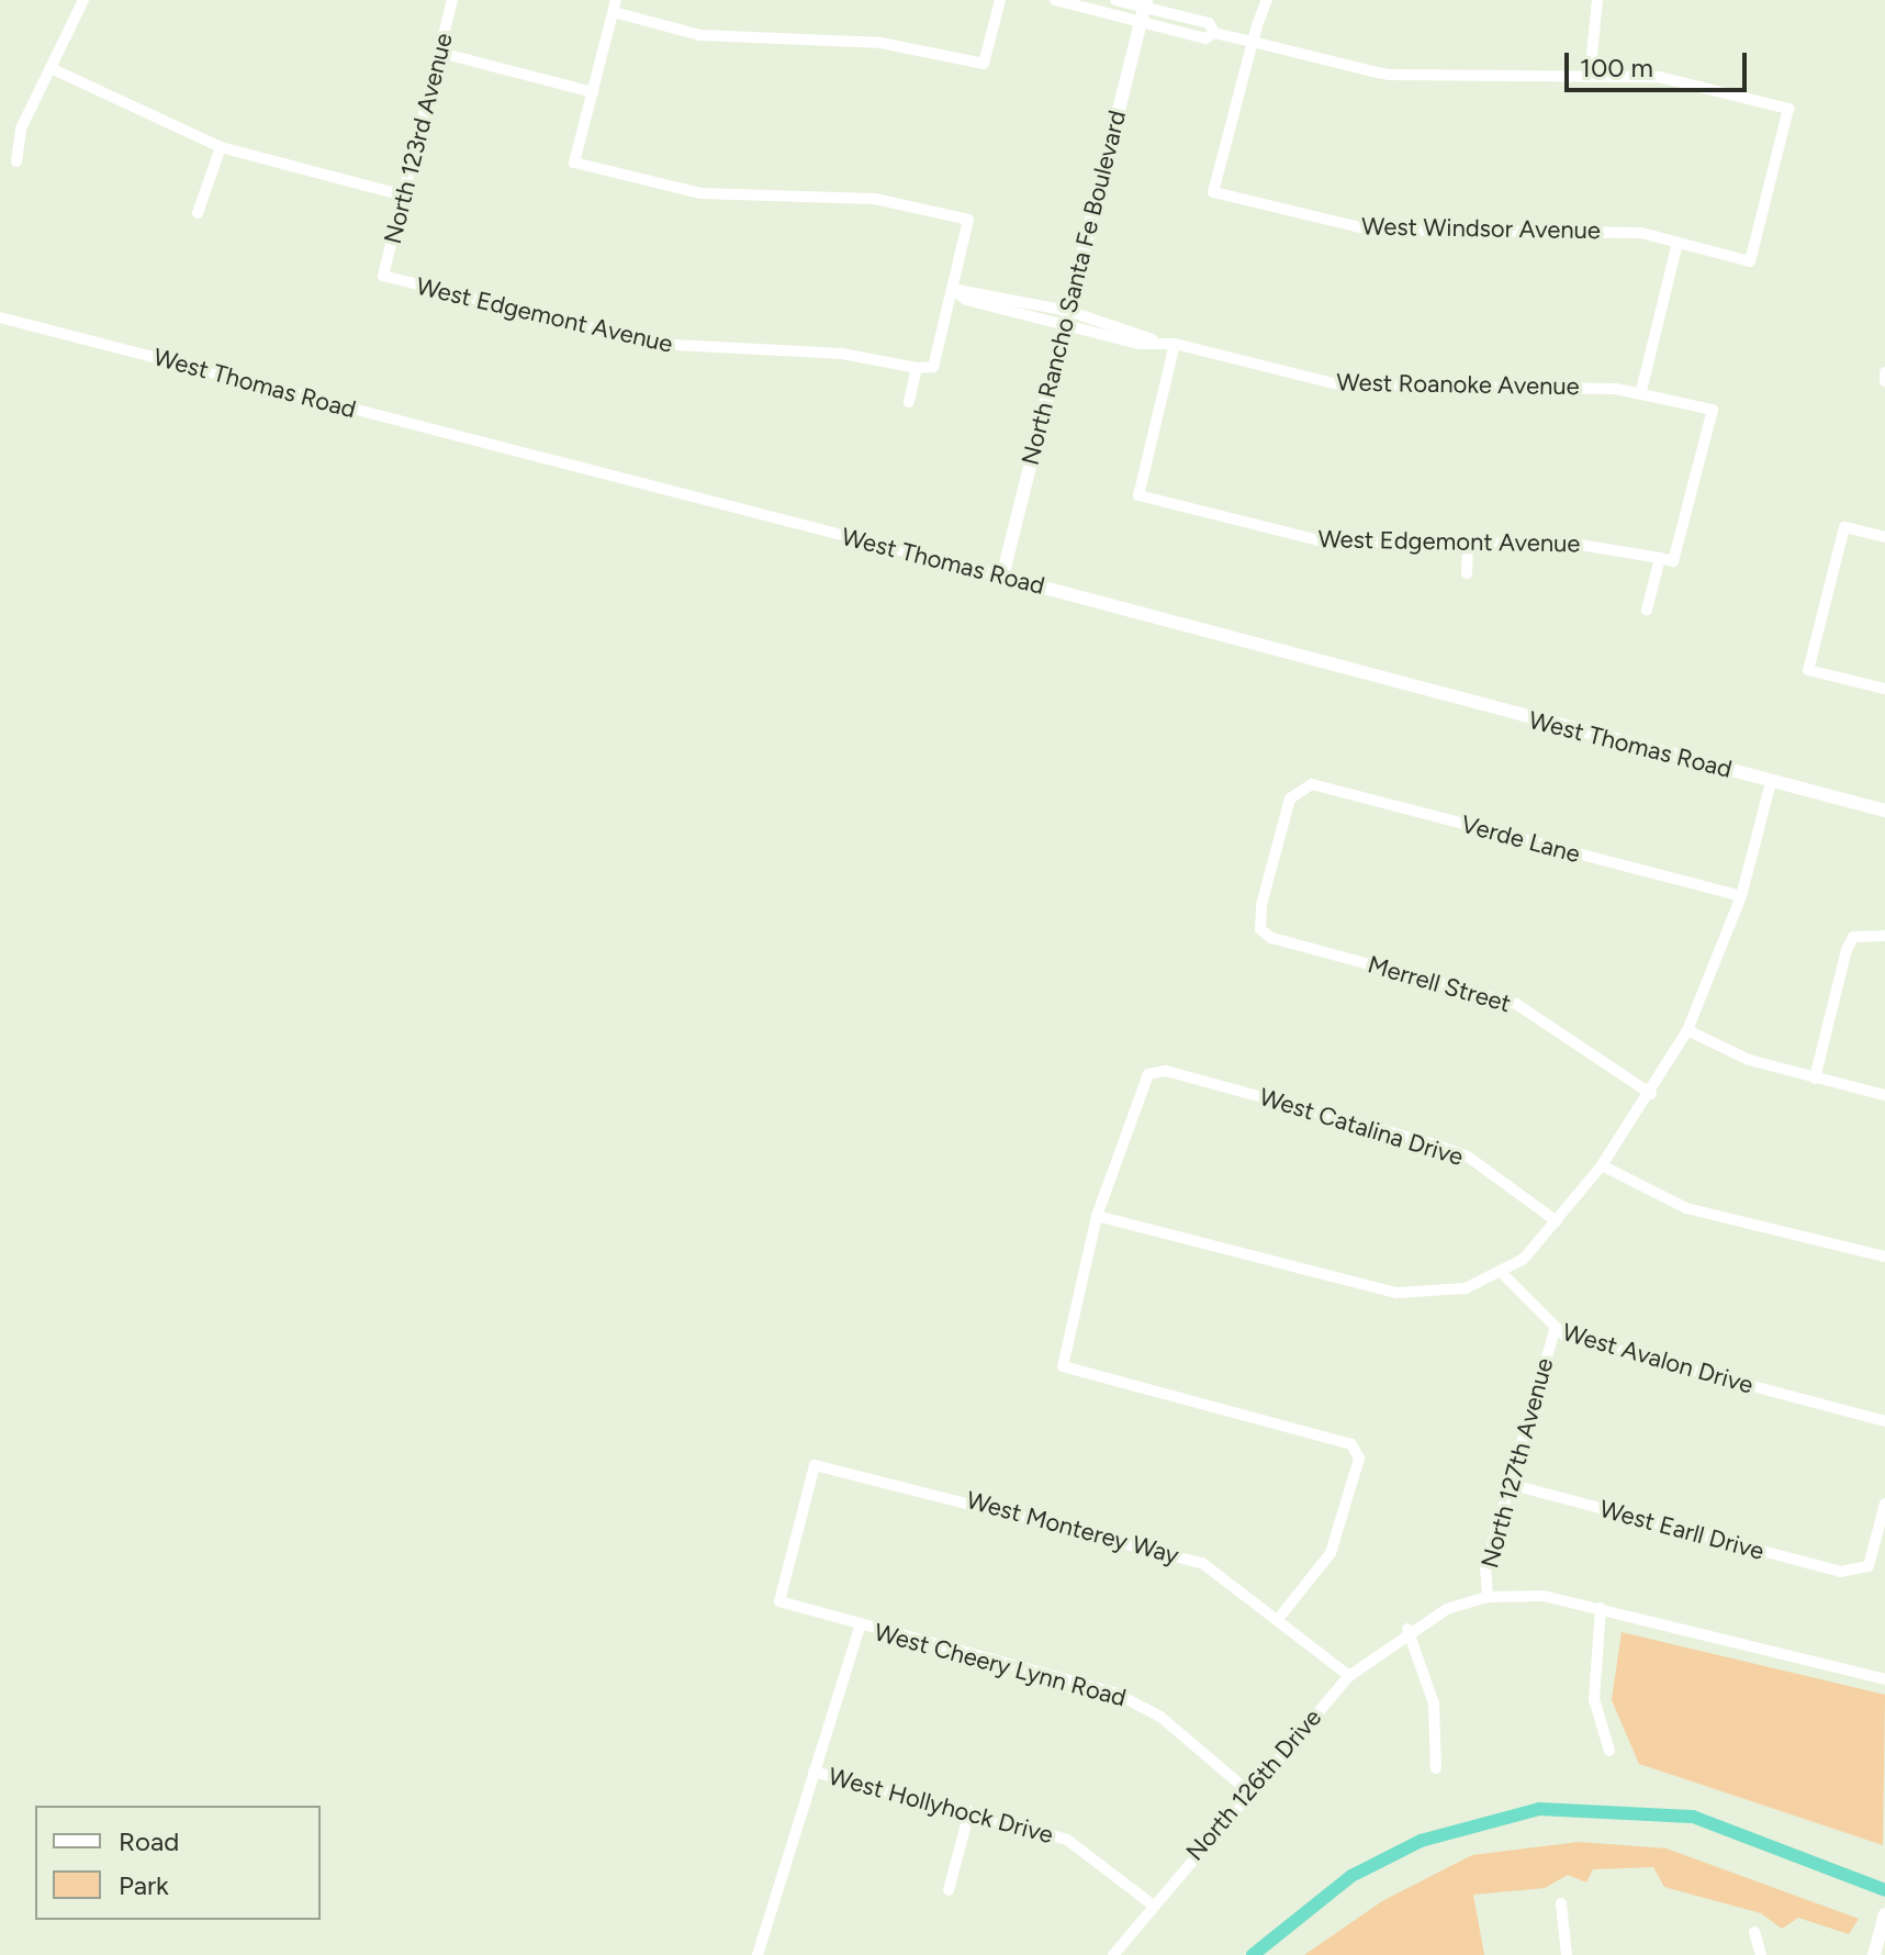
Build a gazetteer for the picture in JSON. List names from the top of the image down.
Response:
{
  "streets": {
    "street": [
      "North 123rd Avenue",
      "West Windsor Avenue",
      "North Rancho Santa Fe Boulevard",
      "West Edgemont Avenue",
      "West Thomas Road",
      "West Roanoke Avenue",
      "Verde Lane",
      "Merrell Street",
      "West Catalina Drive",
      "West Avalon Drive",
      "North 127th Avenue",
      "West Monterey Way",
      "West Earll Drive",
      "West Cheery Lynn Road",
      "North 126th Drive",
      "West Hollyhock Drive"
    ]
  },
  "crossings": [
    ["North 123rd Avenue", "West Edgemont Avenue"],
    ["North Rancho Santa Fe Boulevard", "West Thomas Road"],
    ["North Rancho Santa Fe Boulevard", "West Roanoke Avenue"],
    ["West Edgemont Avenue", "West Roanoke Avenue"],
    ["Verde Lane", "Merrell Street"],
    ["West Avalon Drive", "North 127th Avenue"],
    ["North 127th Avenue", "West Earll Drive"],
    ["West Monterey Way", "West Cheery Lynn Road"],
    ["West Monterey Way", "North 126th Drive"],
    ["West Cheery Lynn Road", "North 126th Drive"],
    ["North 126th Drive", "West Hollyhock Drive"]
  ],
  "legend": ["Road", "Park"],
  "scale_bar": "100 m"
}
